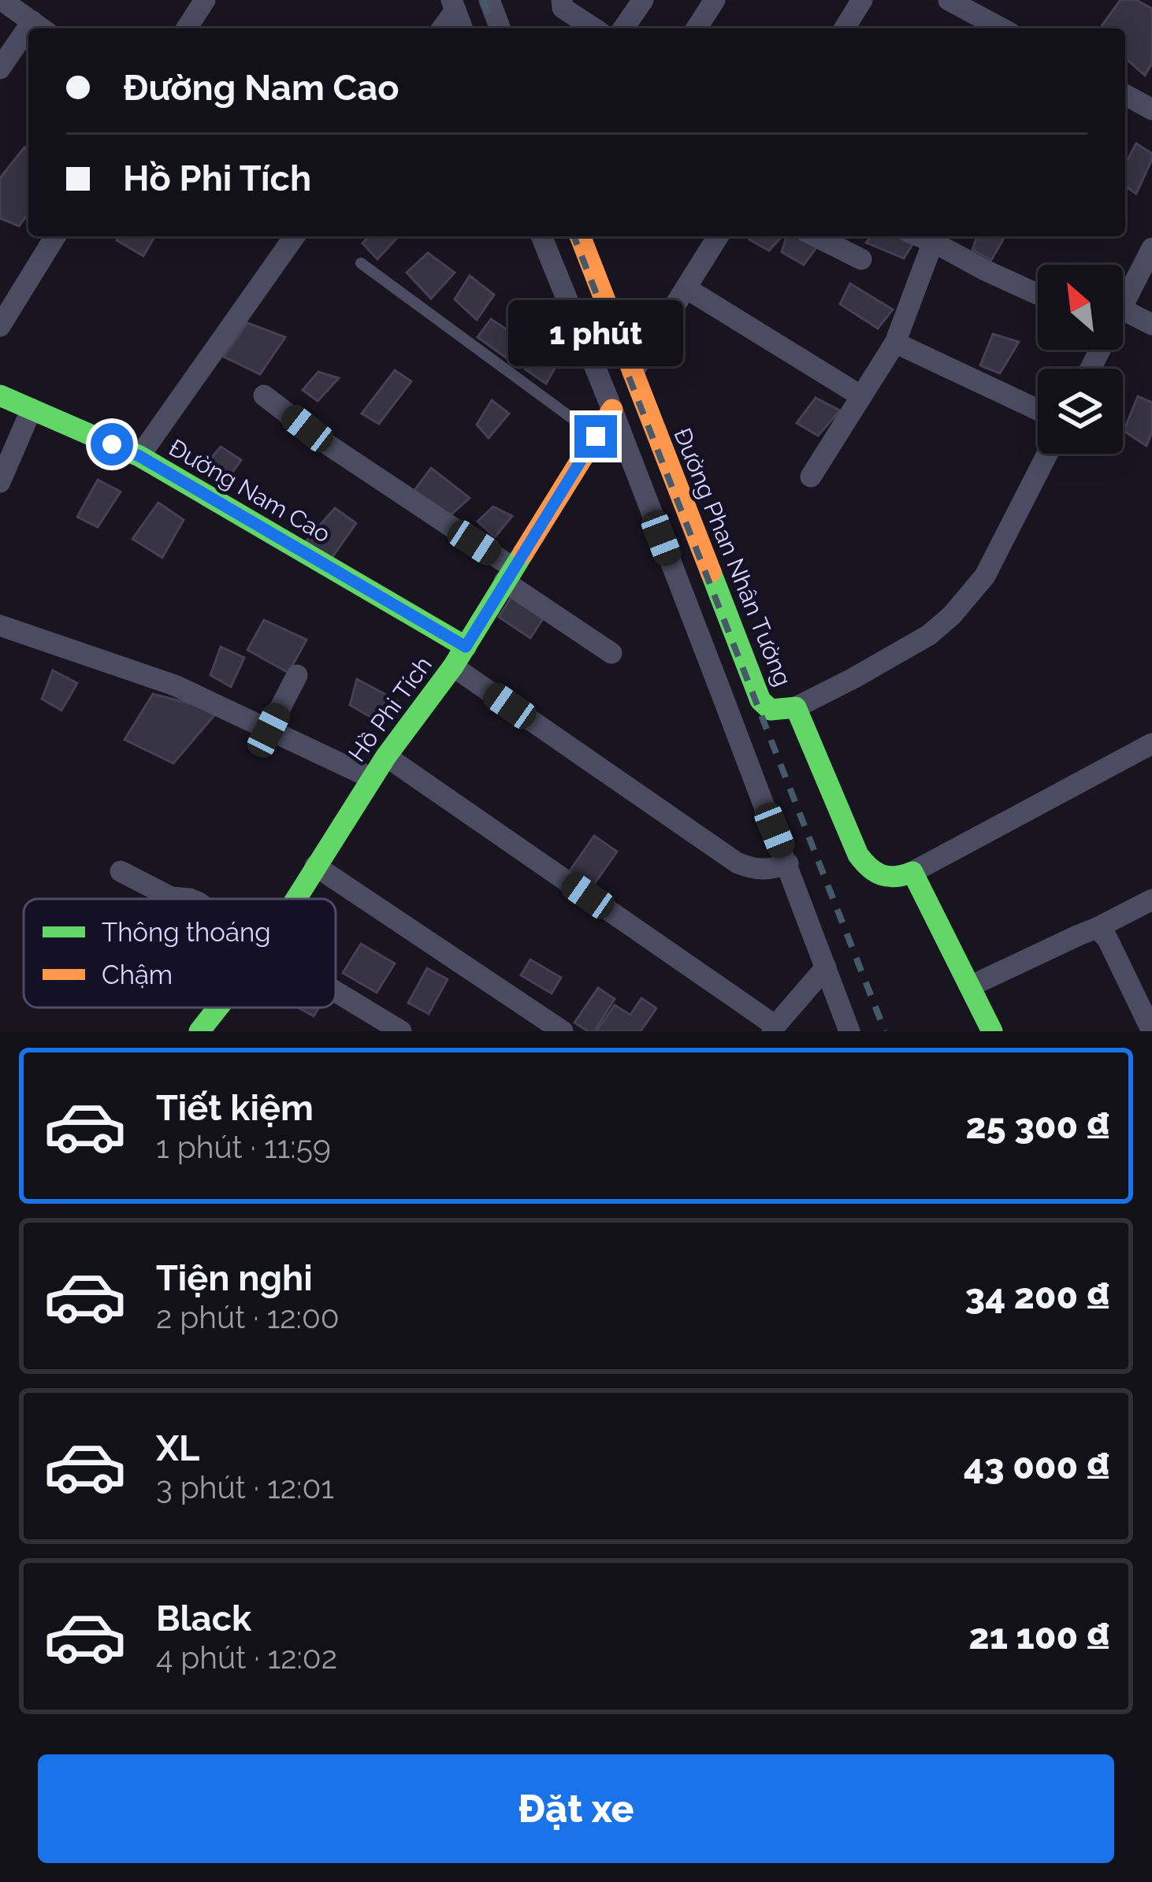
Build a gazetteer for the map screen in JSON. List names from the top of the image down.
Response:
{
  "streets": {
    "street": ["Đường Nam Cao", "Đường Phan Nhân Tường", "Hồ Phi Tích"]
  },
  "crossings": [
    ["Đường Nam Cao", "Hồ Phi Tích"]
  ],
  "legend": ["Thông thoáng", "Chậm"],
  "north": "top left",
  "page": {
    "banner": ["Đường Nam Cao", "Hồ Phi Tích"],
    "bubble": "1 phút",
    "list": [
      {
        "name": "Tiết kiệm",
        "note": "1 phút · 11:59",
        "value": "25 300 ₫"
      },
      {
        "name": "Tiện nghi",
        "note": "2 phút · 12:00",
        "value": "34 200 ₫"
      },
      {
        "name": "XL",
        "note": "3 phút · 12:01",
        "value": "43 000 ₫"
      },
      {
        "name": "Black",
        "note": "4 phút · 12:02",
        "value": "21 100 ₫"
      }
    ],
    "buttons": "Đặt xe"
  }
}
